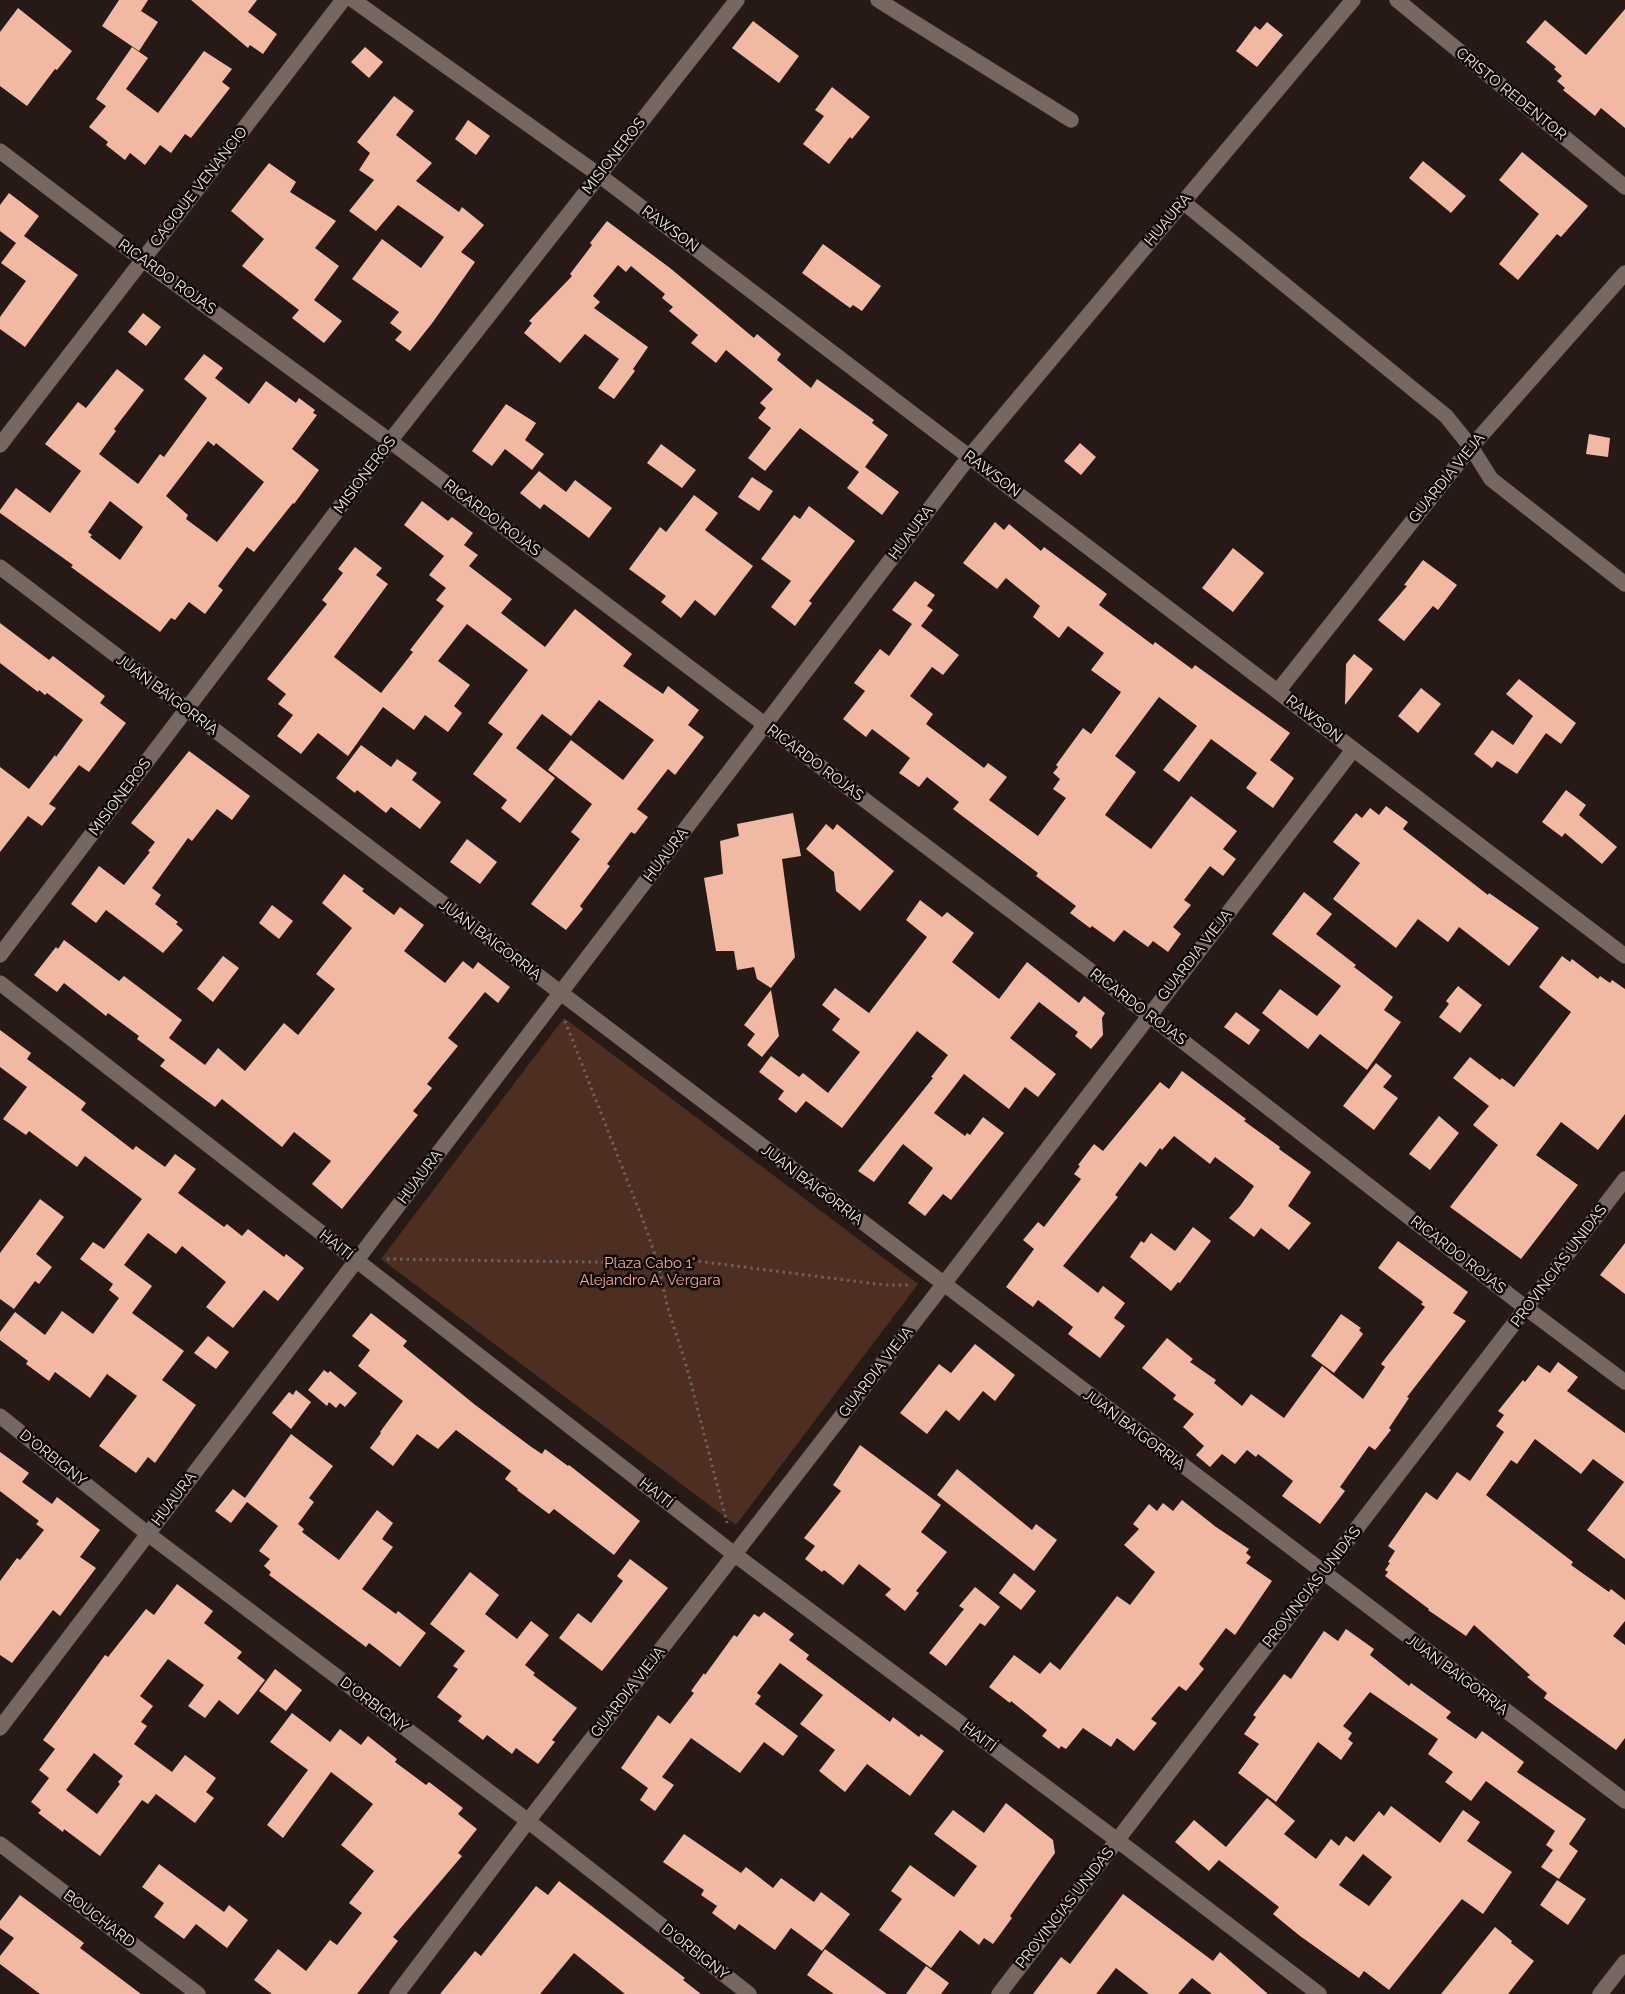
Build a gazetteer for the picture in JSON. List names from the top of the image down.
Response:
{
  "streets": {
    "street": [
      "CRISTO REDENTOR",
      "MISIONEROS",
      "CACIQUE VENANCIO",
      "HUAURA",
      "RAWSON",
      "RICARDO ROJAS",
      "GUARDIA VIEJA",
      "JUAN BAIGORRIA",
      "HAITÍ",
      "PROVINCIAS UNIDAS",
      "D'ORBIGNY",
      "BOUCHARD"
    ]
  },
  "crossings": [
    ["MISIONEROS", "RAWSON"],
    ["MISIONEROS", "RICARDO ROJAS"],
    ["MISIONEROS", "JUAN BAIGORRIA"],
    ["CACIQUE VENANCIO", "RICARDO ROJAS"],
    ["HUAURA", "RAWSON"],
    ["HUAURA", "RICARDO ROJAS"],
    ["HUAURA", "JUAN BAIGORRIA"],
    ["HUAURA", "HAITÍ"],
    ["HUAURA", "D'ORBIGNY"],
    ["RAWSON", "GUARDIA VIEJA"],
    ["RICARDO ROJAS", "GUARDIA VIEJA"],
    ["RICARDO ROJAS", "PROVINCIAS UNIDAS"],
    ["GUARDIA VIEJA", "JUAN BAIGORRIA"],
    ["GUARDIA VIEJA", "HAITÍ"],
    ["GUARDIA VIEJA", "D'ORBIGNY"],
    ["JUAN BAIGORRIA", "PROVINCIAS UNIDAS"],
    ["HAITÍ", "PROVINCIAS UNIDAS"]
  ],
  "parks": ["Plaza Cabo 1° Alejandro A. Vergara"]
}
